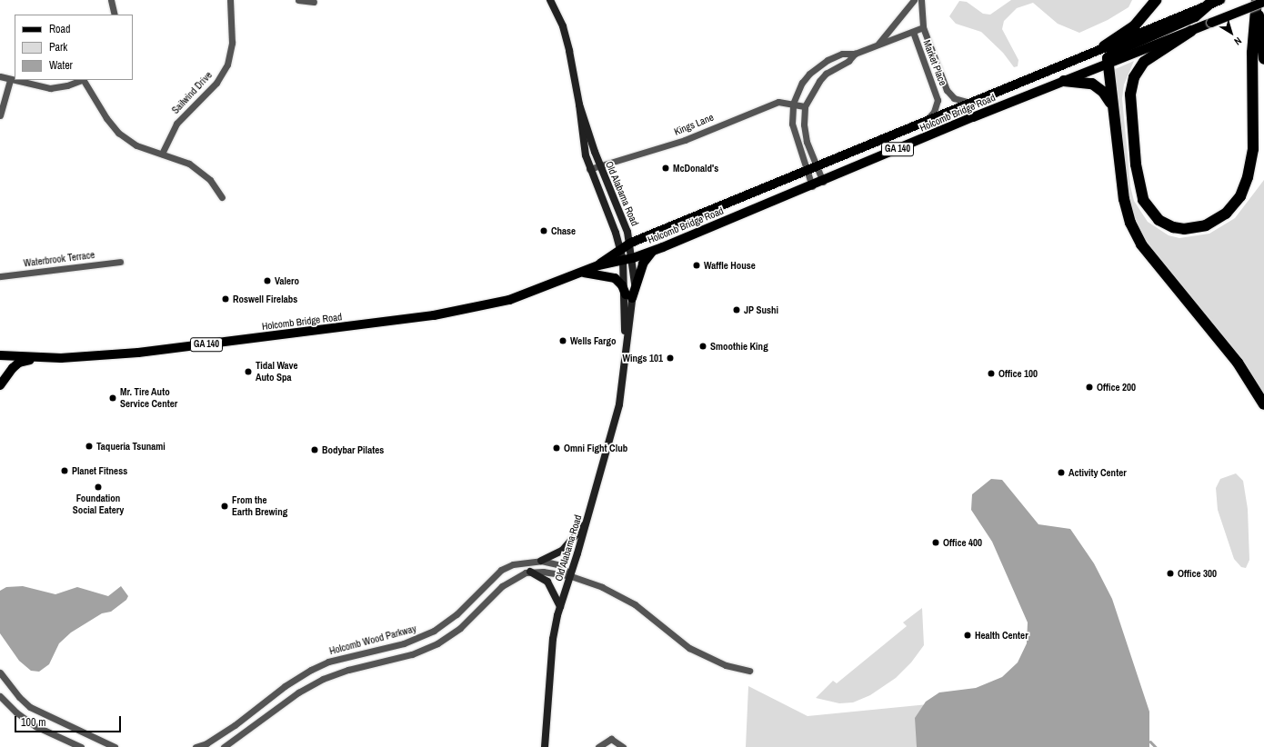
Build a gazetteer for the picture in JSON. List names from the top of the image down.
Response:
{
  "streets": {
    "main road": ["Holcomb Bridge Road", "GA 140", "Old Alabama Road"],
    "street": [
      "Market Place",
      "Sailwind Drive",
      "Kings Lane",
      "Waterbrook Terrace",
      "Holcomb Wood Parkway"
    ]
  },
  "crossings": [
    ["Market Place", "Holcomb Bridge Road"],
    ["Holcomb Bridge Road", "Old Alabama Road"],
    ["Kings Lane", "Old Alabama Road"],
    ["Old Alabama Road", "Holcomb Wood Parkway"]
  ],
  "places": [
    "McDonald's",
    "Chase",
    "Waffle House",
    "Valero",
    "Roswell Firelabs",
    "JP Sushi",
    "Wells Fargo",
    "Smoothie King",
    "Wings 101",
    "Tidal Wave Auto Spa",
    "Office 100",
    "Office 200",
    "Mr. Tire Auto Service Center",
    "Taqueria Tsunami",
    "Omni Fight Club",
    "Bodybar Pilates",
    "Planet Fitness",
    "Activity Center",
    "Foundation Social Eatery",
    "From the Earth Brewing",
    "Office 400",
    "Office 300",
    "Health Center"
  ],
  "legend": ["Road", "Park", "Water"],
  "scale_bar": "100 m",
  "north": "bottom right"
}
